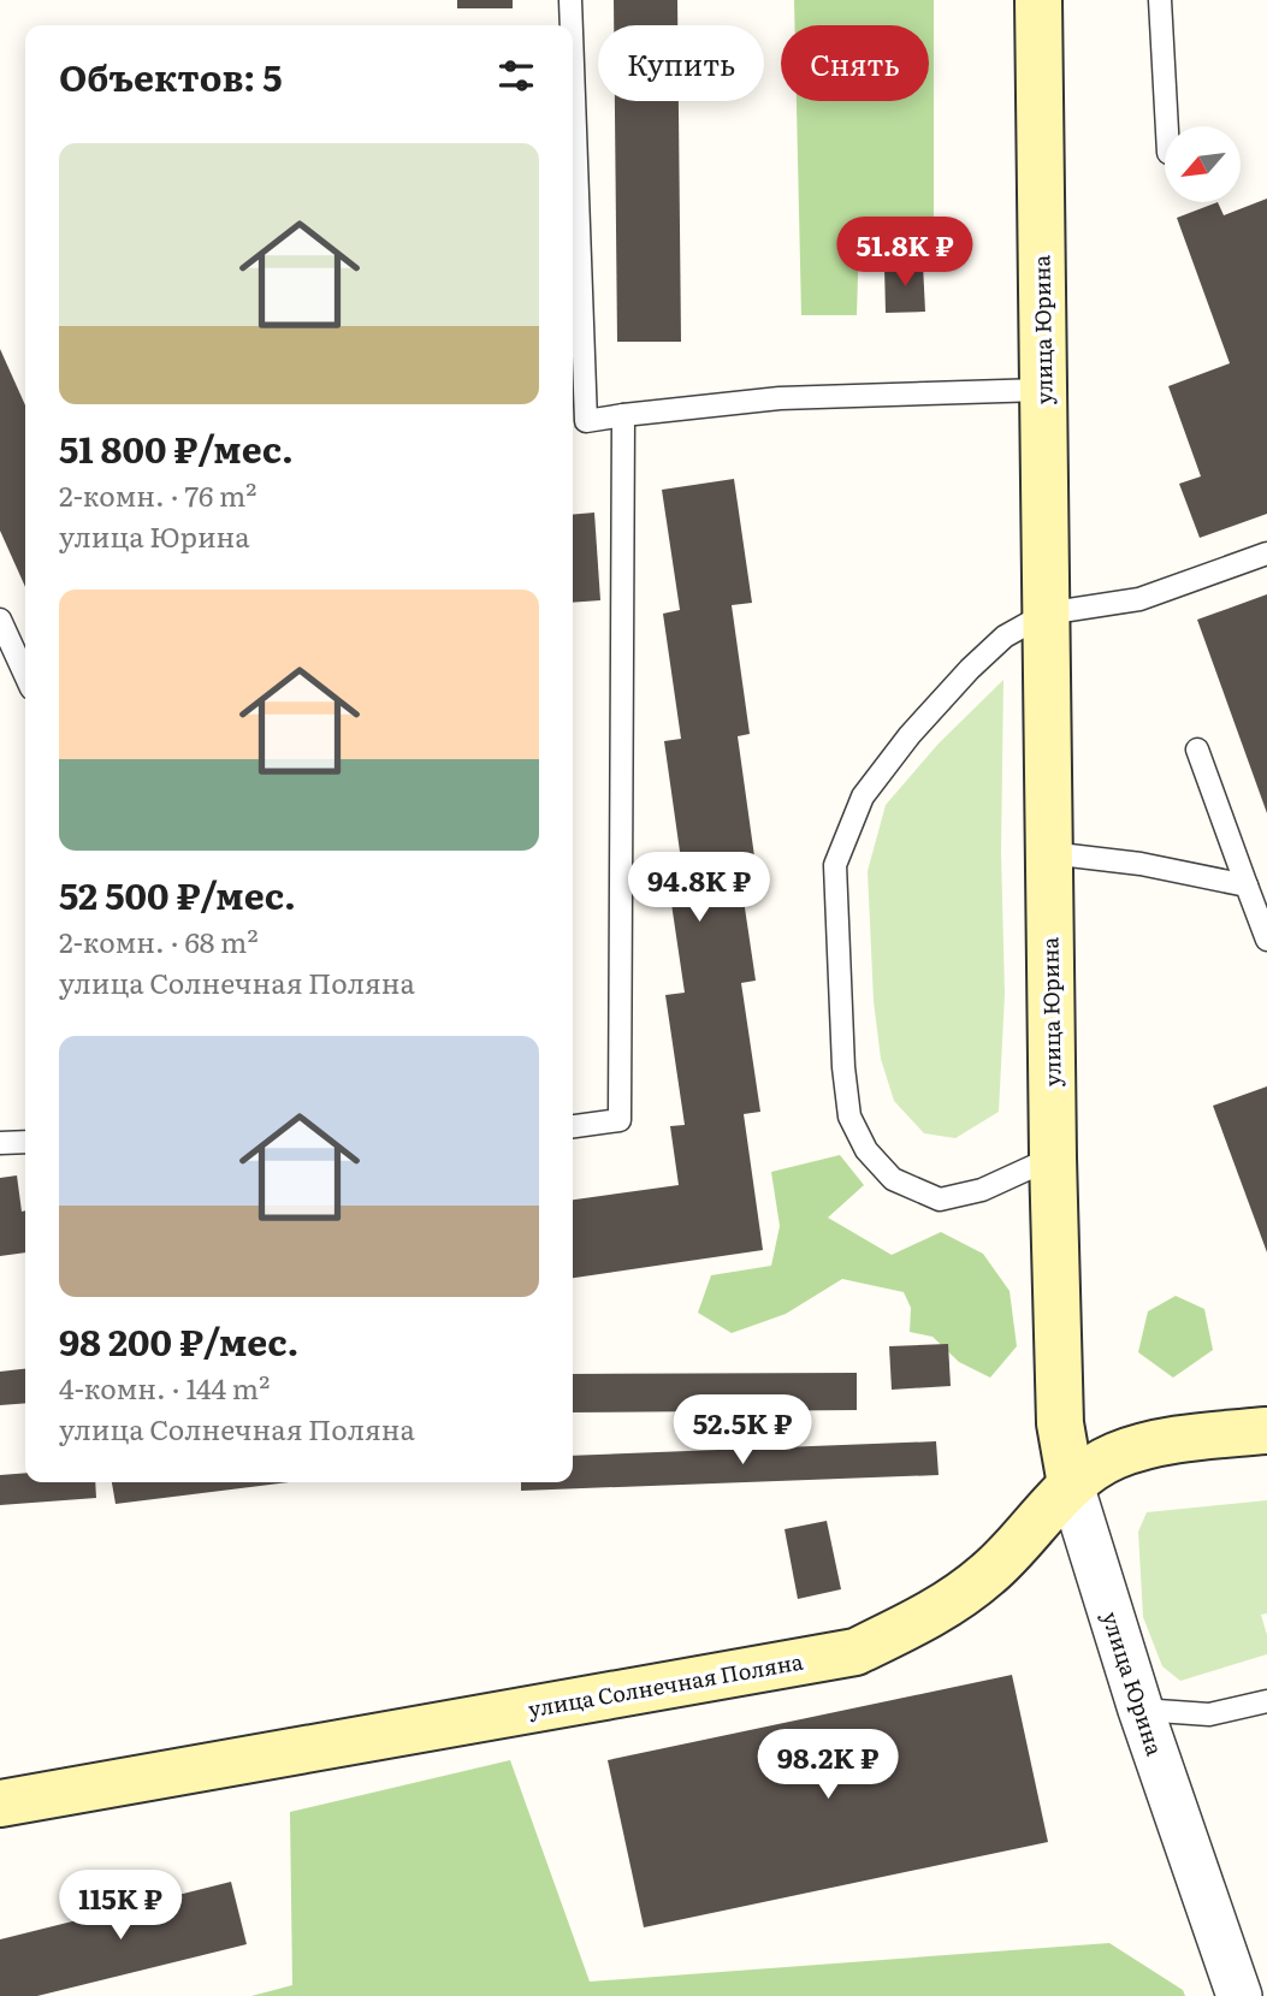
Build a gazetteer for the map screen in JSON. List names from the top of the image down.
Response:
{
  "streets": {
    "street": ["улица Юрина", "улица Солнечная Поляна"]
  },
  "crossings": [
    ["улица Юрина", "улица Солнечная Поляна"]
  ],
  "north": "bottom left",
  "page": {
    "chip": ["Купить", "Снять"],
    "heading": "Объектов: 5",
    "list": [
      {
        "name": "51 800 ₽/мес.",
        "note": "2-комн. · 76 m² · улица Юрина"
      },
      {
        "name": "52 500 ₽/мес.",
        "note": "2-комн. · 68 m² · улица Солнечная Поляна"
      },
      {
        "name": "98 200 ₽/мес.",
        "note": "4-комн. · 144 m² · улица Солнечная Поляна"
      }
    ],
    "price": [
      "51.8K ₽",
      "94.8K ₽",
      "52.5K ₽",
      "98.2K ₽",
      "115K ₽"
    ]
  }
}
